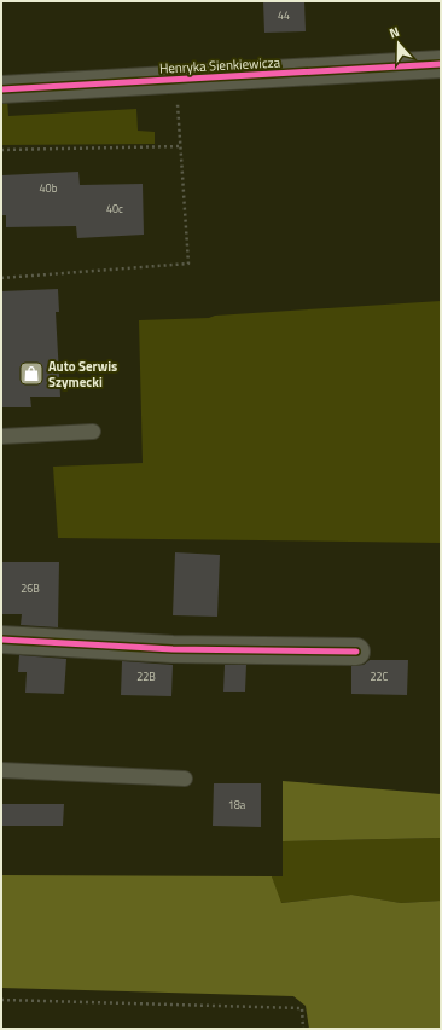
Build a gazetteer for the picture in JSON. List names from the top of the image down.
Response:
{
  "streets": {
    "street": ["Henryka Sienkiewicza"]
  },
  "places": {
    "shop": ["Auto Serwis Szymecki"]
  },
  "house_numbers": [
    "44",
    "40b",
    "40c",
    "26B",
    "22B",
    "22C",
    "18a"
  ],
  "north": "top"
}
